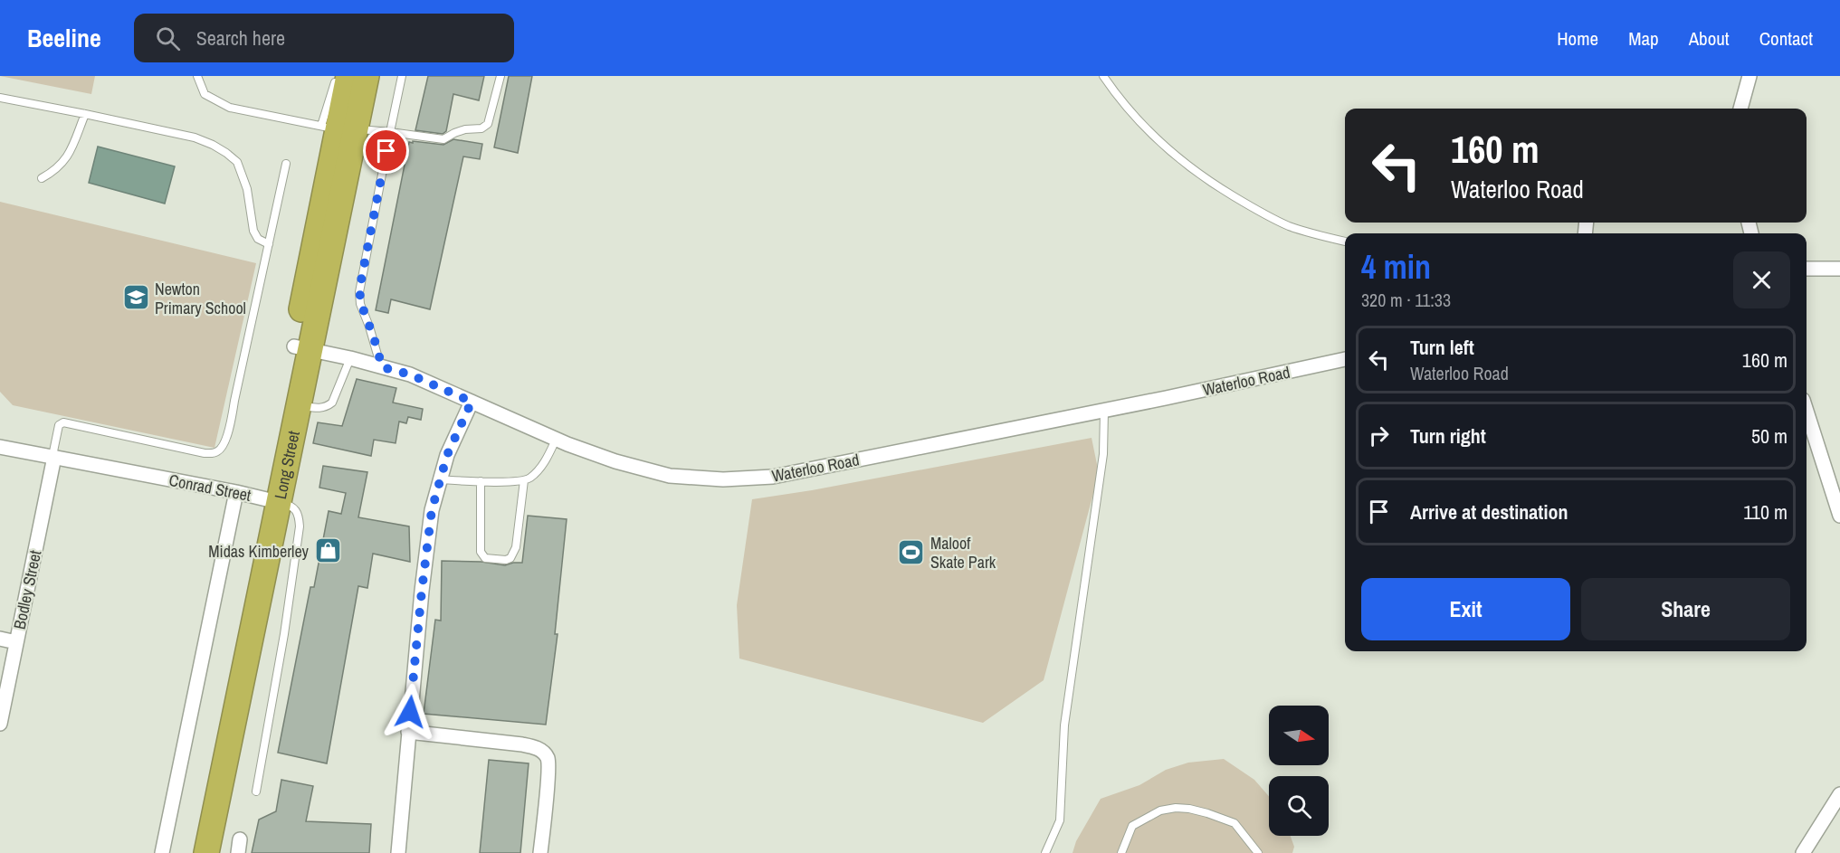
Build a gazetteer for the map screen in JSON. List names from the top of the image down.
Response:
{
  "streets": {
    "highway": ["Long Street"],
    "street": ["Waterloo Road", "Conrad Street", "Bodley Street"]
  },
  "crossings": [
    ["Waterloo Road", "Long Street"],
    ["Long Street", "Conrad Street"],
    ["Conrad Street", "Bodley Street"]
  ],
  "places": {
    "school or university": ["Newton Primary School"],
    "shop": ["Midas Kimberley"],
    "sports": ["Maloof Skate Park"]
  },
  "north": "right",
  "page": {
    "header": "Beeline",
    "search": "Search here",
    "nav": [
      "Home",
      "Map",
      "About",
      "Contact"
    ],
    "turn": ["160 m", "Waterloo Road"],
    "heading": ["4 min", "320 m · 11:33"],
    "list": [
      {
        "name": "Turn left",
        "note": "Waterloo Road",
        "value": "160 m"
      },
      {
        "name": "Turn right",
        "value": "50 m"
      },
      {
        "name": "Arrive at destination",
        "value": "110 m"
      }
    ],
    "buttons": ["Exit", "Share"]
  }
}
